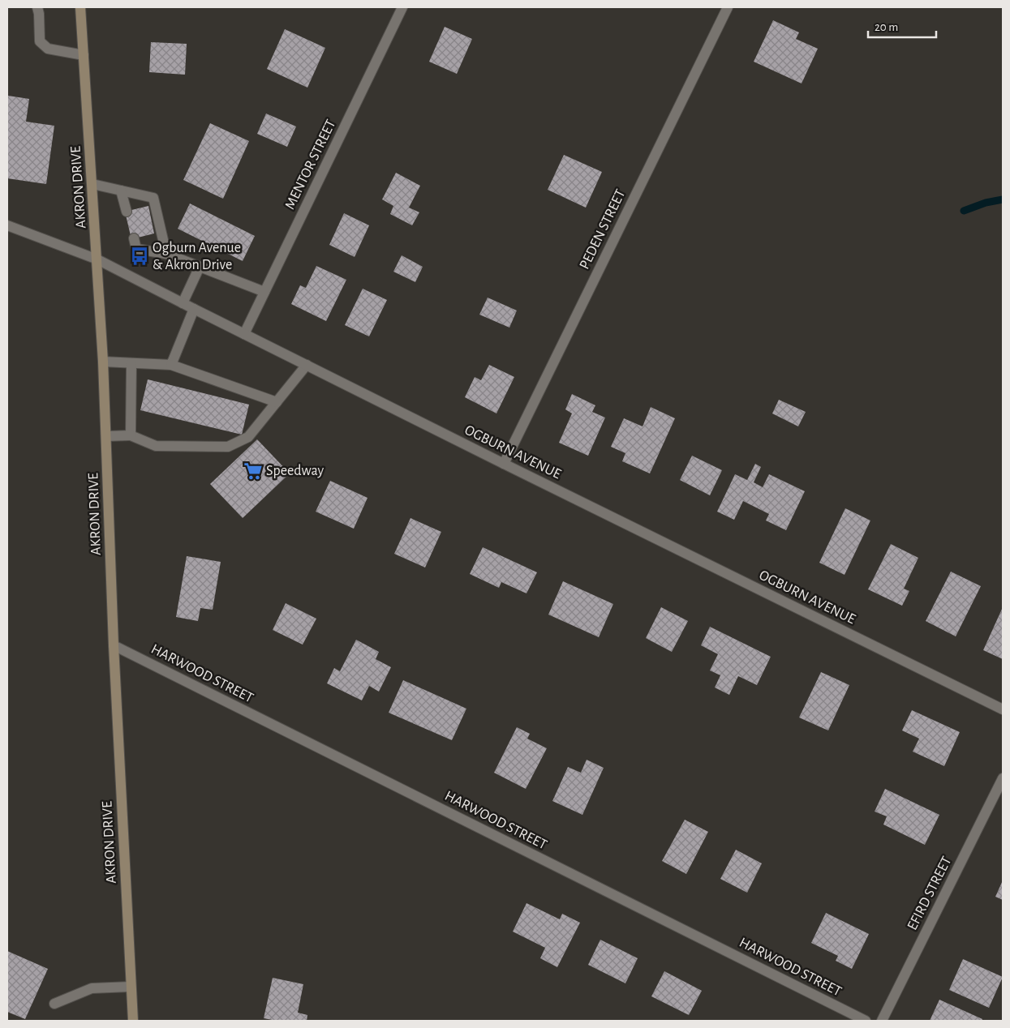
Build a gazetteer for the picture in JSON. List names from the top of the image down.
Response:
{
  "streets": {
    "main road": ["AKRON DRIVE"],
    "street": [
      "MENTOR STREET",
      "PEDEN STREET",
      "OGBURN AVENUE",
      "HARWOOD STREET",
      "EFIRD STREET"
    ]
  },
  "crossings": [
    ["MENTOR STREET", "OGBURN AVENUE"],
    ["AKRON DRIVE", "OGBURN AVENUE"],
    ["AKRON DRIVE", "HARWOOD STREET"],
    ["PEDEN STREET", "OGBURN AVENUE"]
  ],
  "places": {
    "bus stop": ["Ogburn Avenue & Akron Drive"],
    "supermarket": ["Speedway"]
  },
  "scale_bar": "20 m"
}
